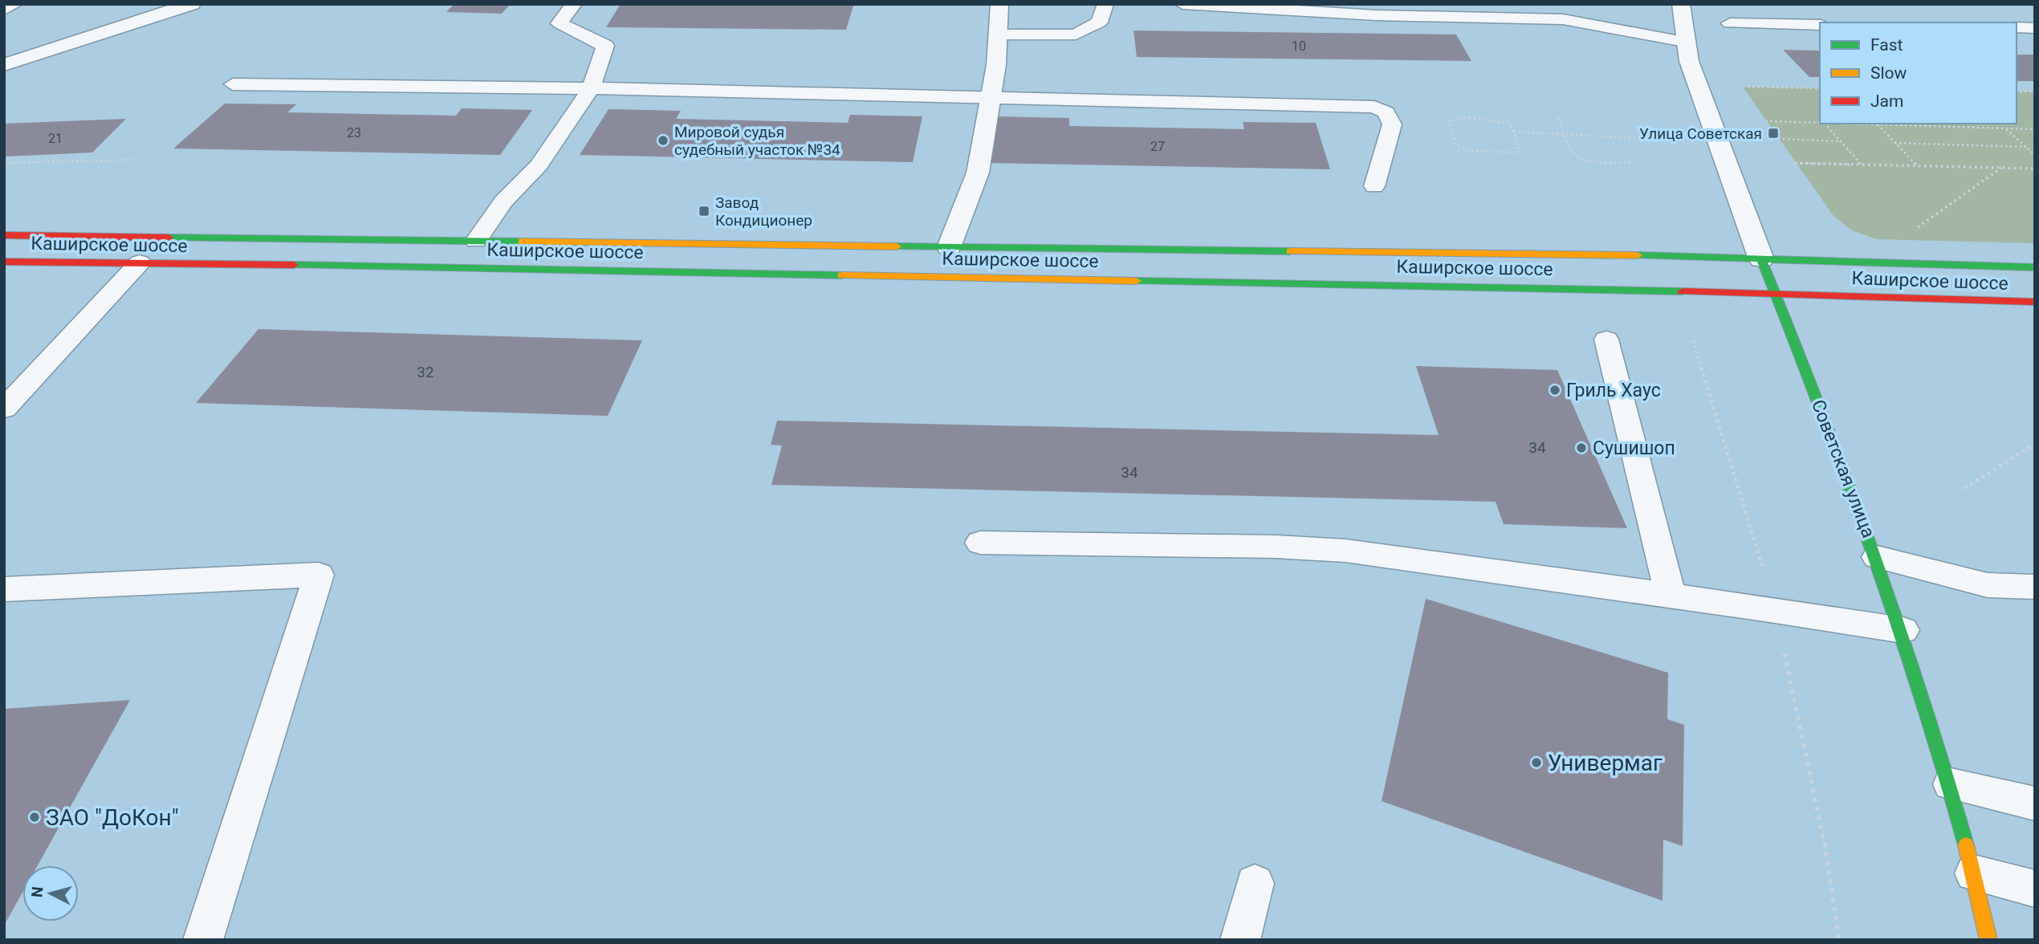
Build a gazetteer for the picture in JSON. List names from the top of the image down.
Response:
{
  "streets": {
    "main road": ["Каширское шоссе", "Советская улица"]
  },
  "crossings": [
    ["Каширское шоссе", "Советская улица"]
  ],
  "places": {
    "transit": ["Улица Советская", "Завод Кондиционер"],
    "other": [
      "Мировой судья судебный участок №34",
      "Гриль Хаус",
      "Сушишоп",
      "Универмаг",
      "ЗАО \"ДоКон\""
    ]
  },
  "house_numbers": [
    "10",
    "23",
    "21",
    "27",
    "32",
    "34",
    "34"
  ],
  "legend": ["Fast", "Slow", "Jam"],
  "north": "left"
}
